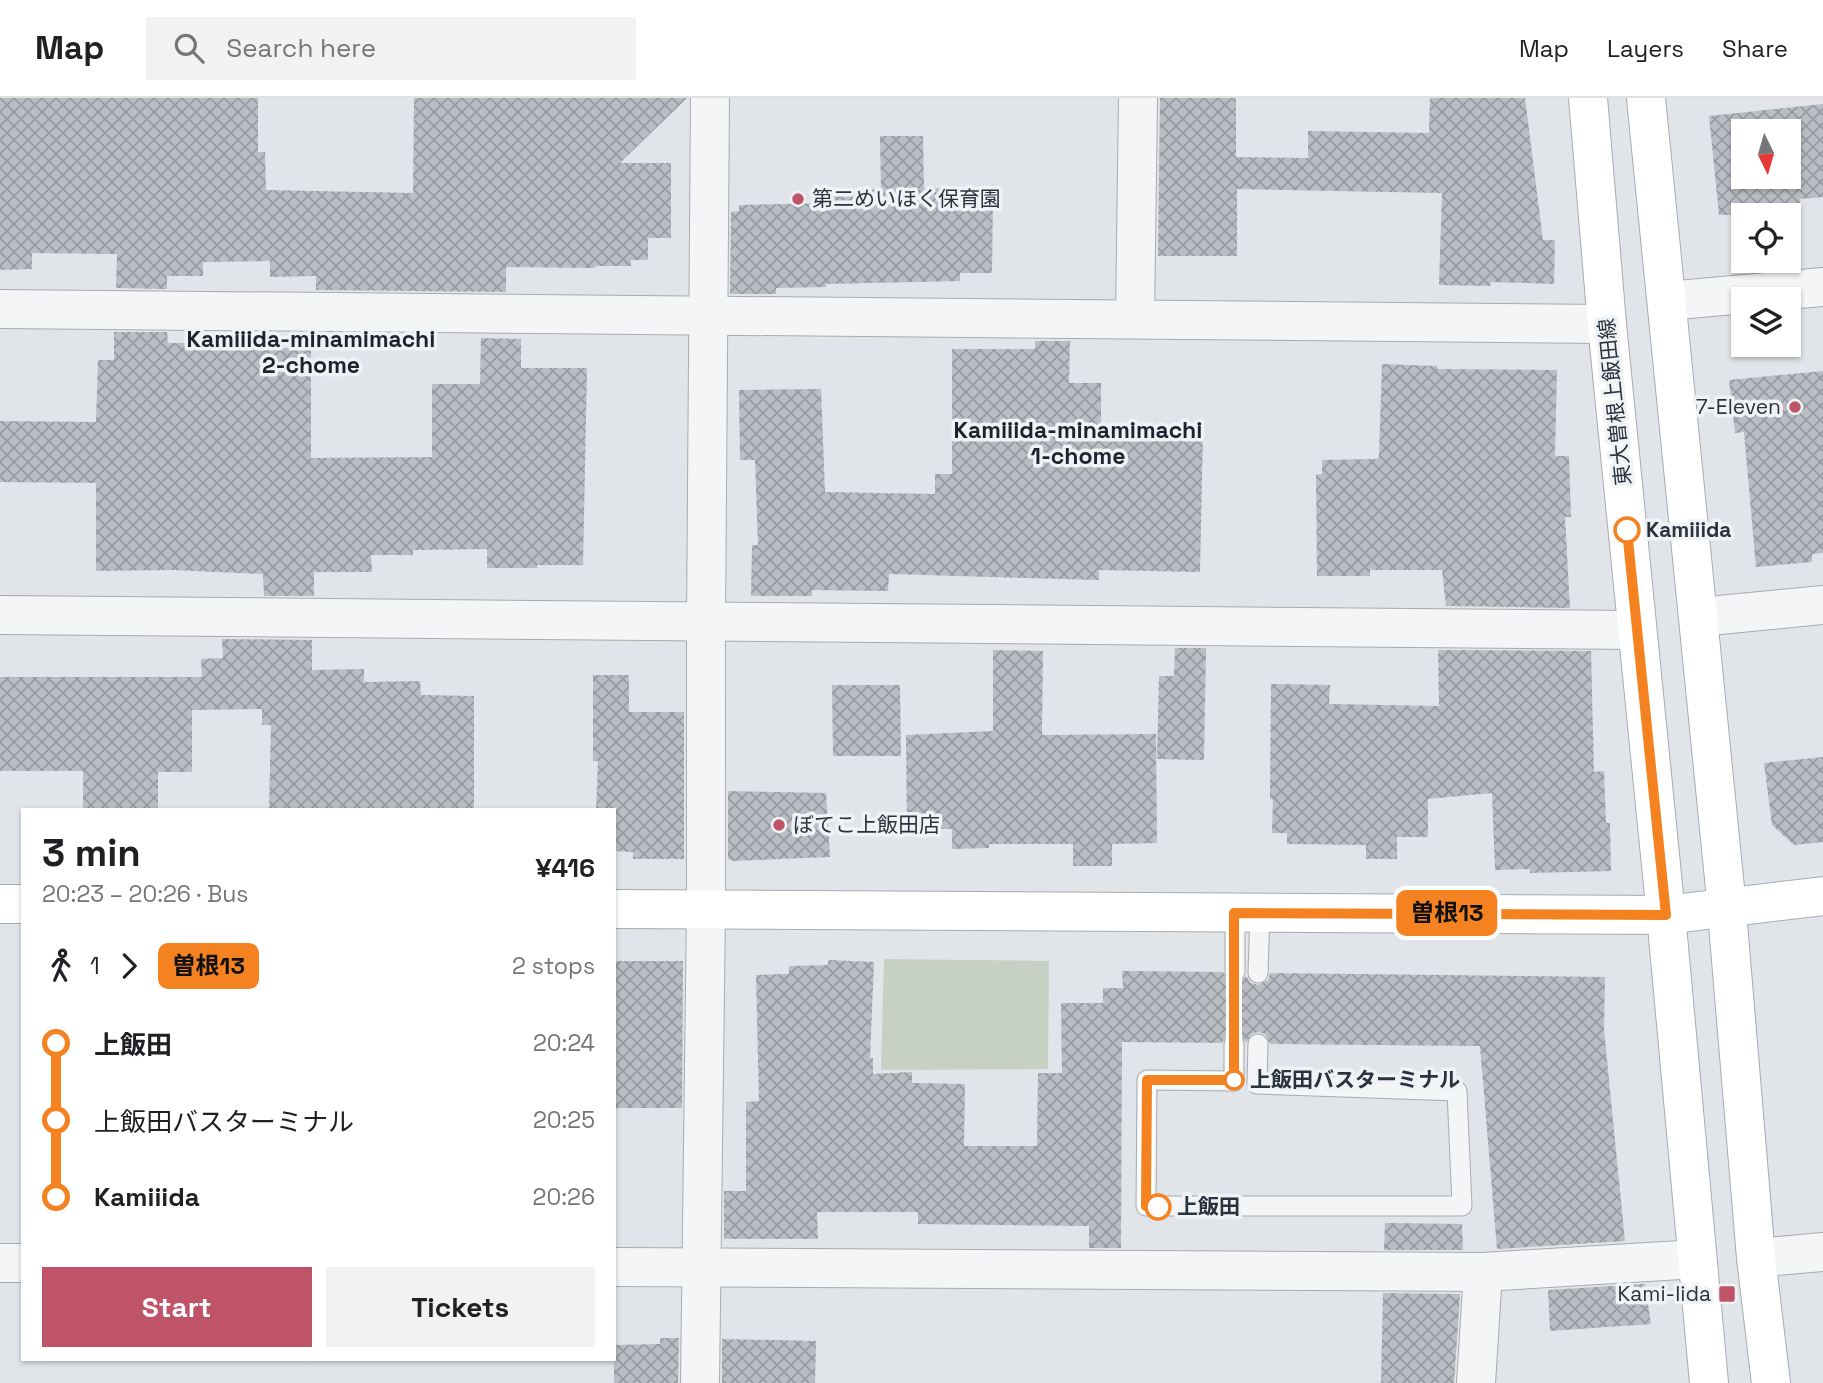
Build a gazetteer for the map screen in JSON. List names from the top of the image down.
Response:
{
  "streets": {
    "street": ["東大曽根上飯田線"]
  },
  "districts": ["Kamiiida-minamimachi 2-chome", "Kamiiida-minamimachi 1-chome"],
  "places": {
    "other": [
      "第二めいほく保育園",
      "7-Eleven",
      "Kamiiida",
      "ぼてこ上飯田店",
      "上飯田バスターミナル",
      "上飯田"
    ],
    "transit": ["Kami-Iida"]
  },
  "lines": ["bus line 曽根13"],
  "north": "bottom",
  "page": {
    "header": "Map",
    "search": "Search here",
    "nav": ["Map", "Layers", "Share"],
    "on_map": "曽根13",
    "heading": ["3 min", "20:23 – 20:26 · Bus", "¥416"],
    "legs": ["1", "曽根13", "2 stops"],
    "list": [
      {
        "name": "上飯田",
        "value": "20:24"
      },
      {
        "name": "上飯田バスターミナル",
        "value": "20:25"
      },
      {
        "name": "Kamiiida",
        "value": "20:26"
      }
    ],
    "buttons": ["Start", "Tickets"]
  }
}
